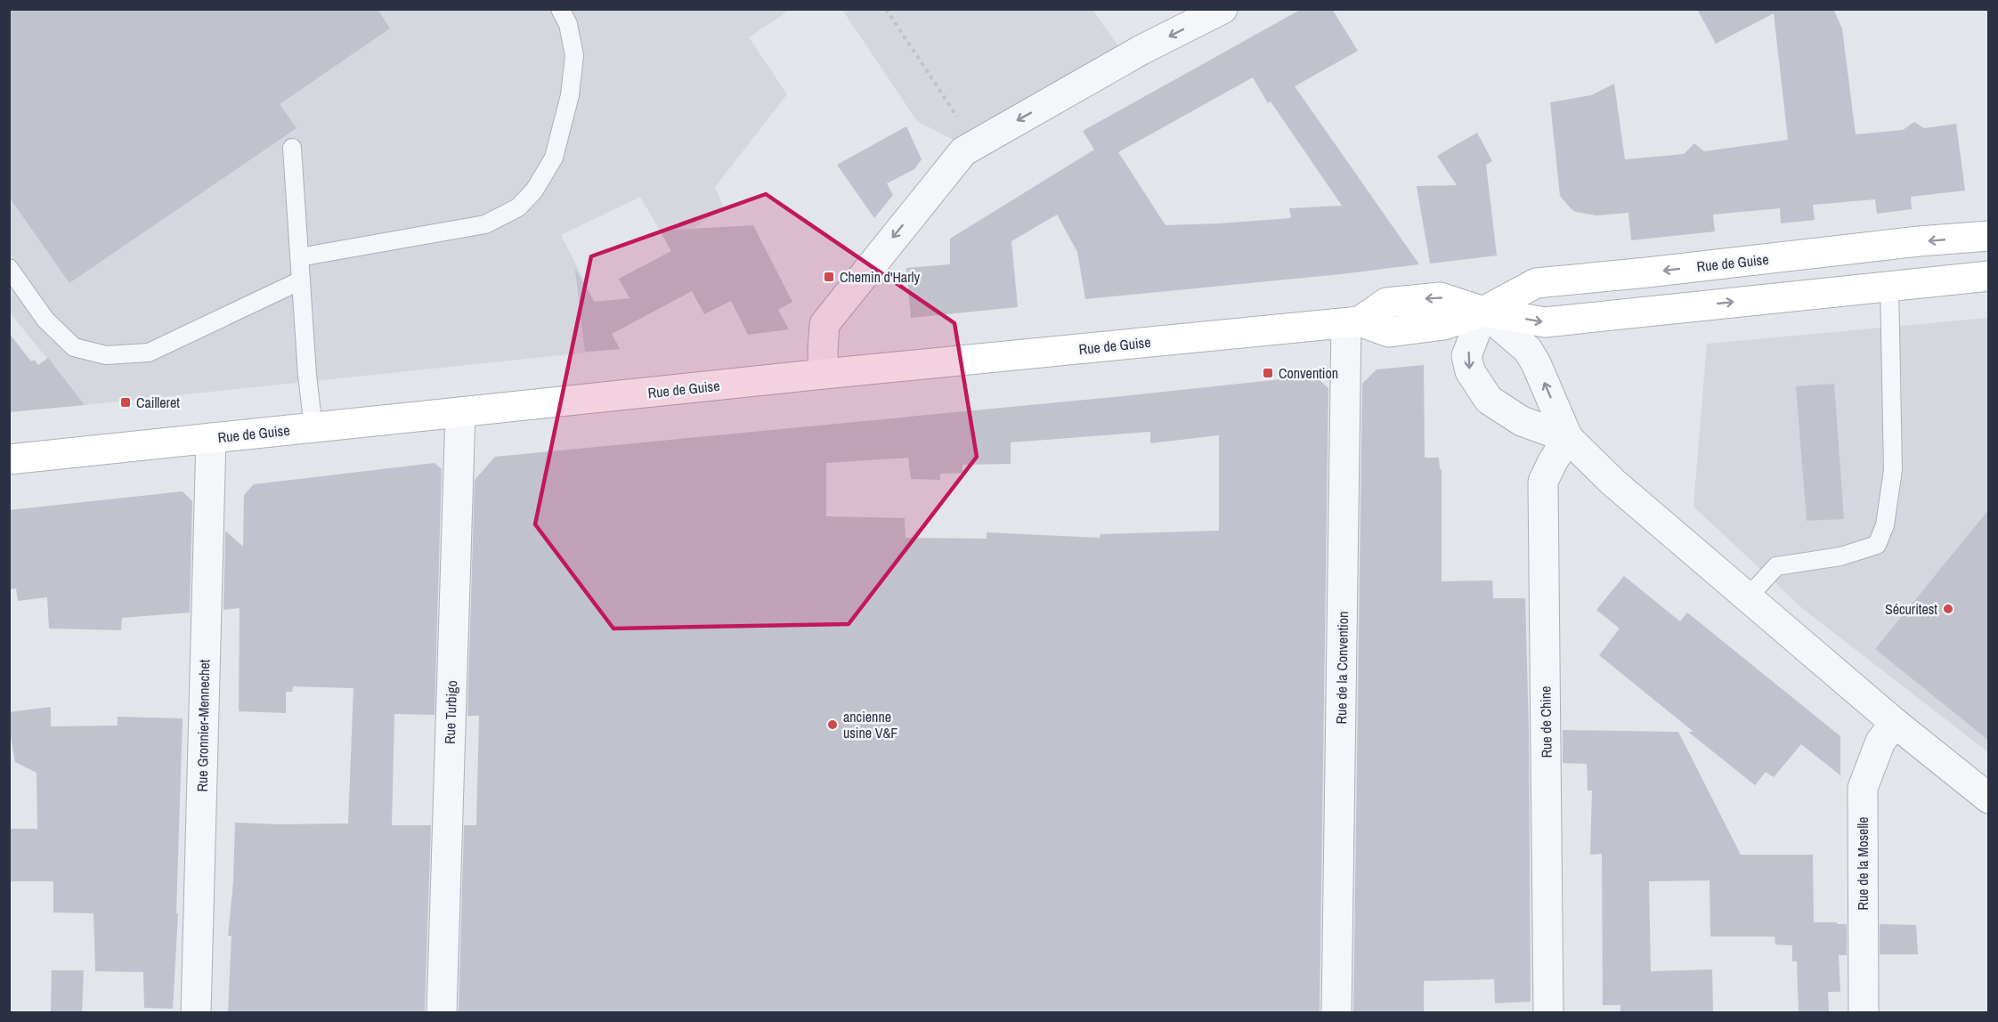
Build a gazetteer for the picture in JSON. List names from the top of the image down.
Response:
{
  "streets": {
    "main road": ["Rue de Guise"],
    "street": [
      "Rue de la Convention",
      "Rue Turbigo",
      "Rue de Chine",
      "Rue Gronnier-Mennechet",
      "Rue de la Moselle"
    ]
  },
  "crossings": [
    ["Rue de Guise", "Rue de la Convention"],
    ["Rue de Guise", "Rue Turbigo"],
    ["Rue de Guise", "Rue Gronnier-Mennechet"]
  ],
  "places": {
    "transit": ["Chemin d'Harly", "Convention", "Cailleret"],
    "other": ["Sécuritest", "ancienne usine V&F"]
  }
}
